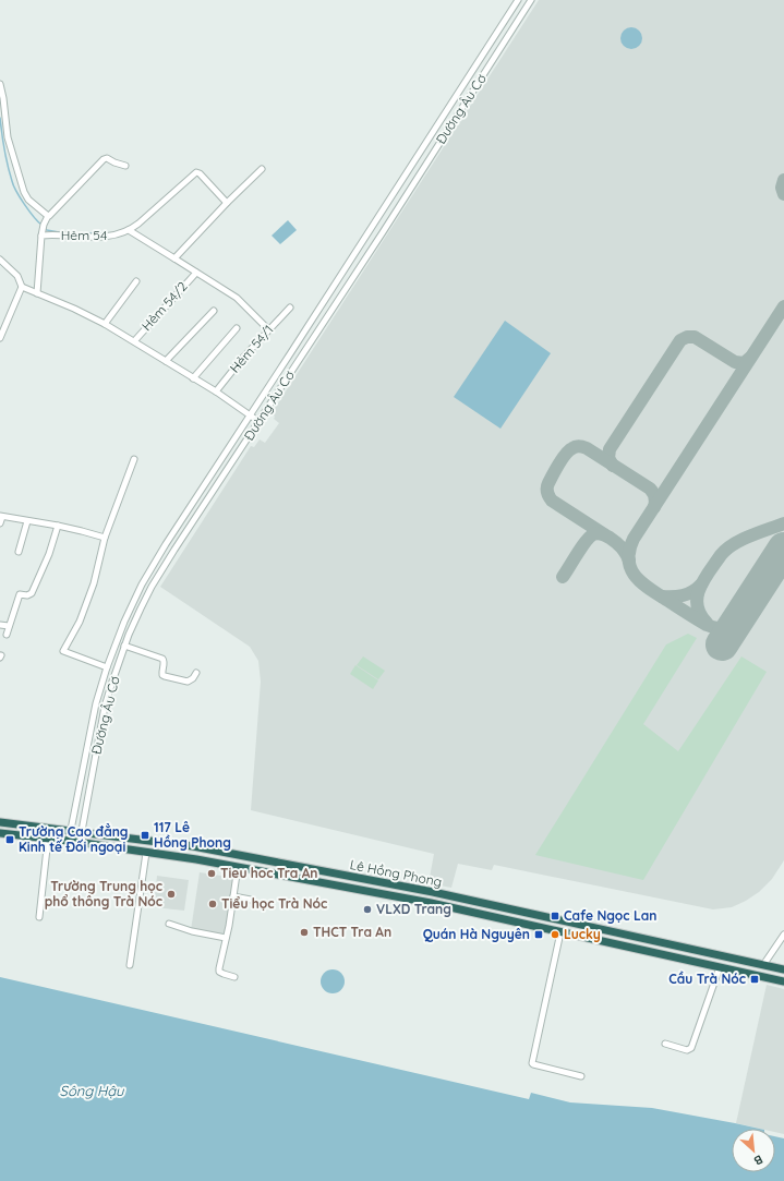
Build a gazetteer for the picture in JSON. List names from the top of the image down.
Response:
{
  "streets": {
    "highway": ["Lê Hồng Phong"],
    "street": [
      "Đường Âu Cơ",
      "Hẻm 54",
      "Hẻm 54/2",
      "Hẻm 54/1"
    ]
  },
  "crossings": [
    ["Đường Âu Cơ", "Lê Hồng Phong"]
  ],
  "water": ["Sông Hậu"],
  "places": {
    "transit": [
      "117 Lê Hồng Phong",
      "Trường Cao đẳng Kinh tế Đối ngoại",
      "Cafe Ngọc Lan",
      "Quán Hà Nguyên",
      "Cầu Trà Nóc"
    ],
    "other": [
      "Tieu hoc Tra An",
      "Trường Trung học phổ thông Trà Nóc",
      "Tiểu học Trà Nóc",
      "VLXD Trang",
      "THCT Tra An",
      "Lucky"
    ]
  },
  "north": "bottom right"
}
